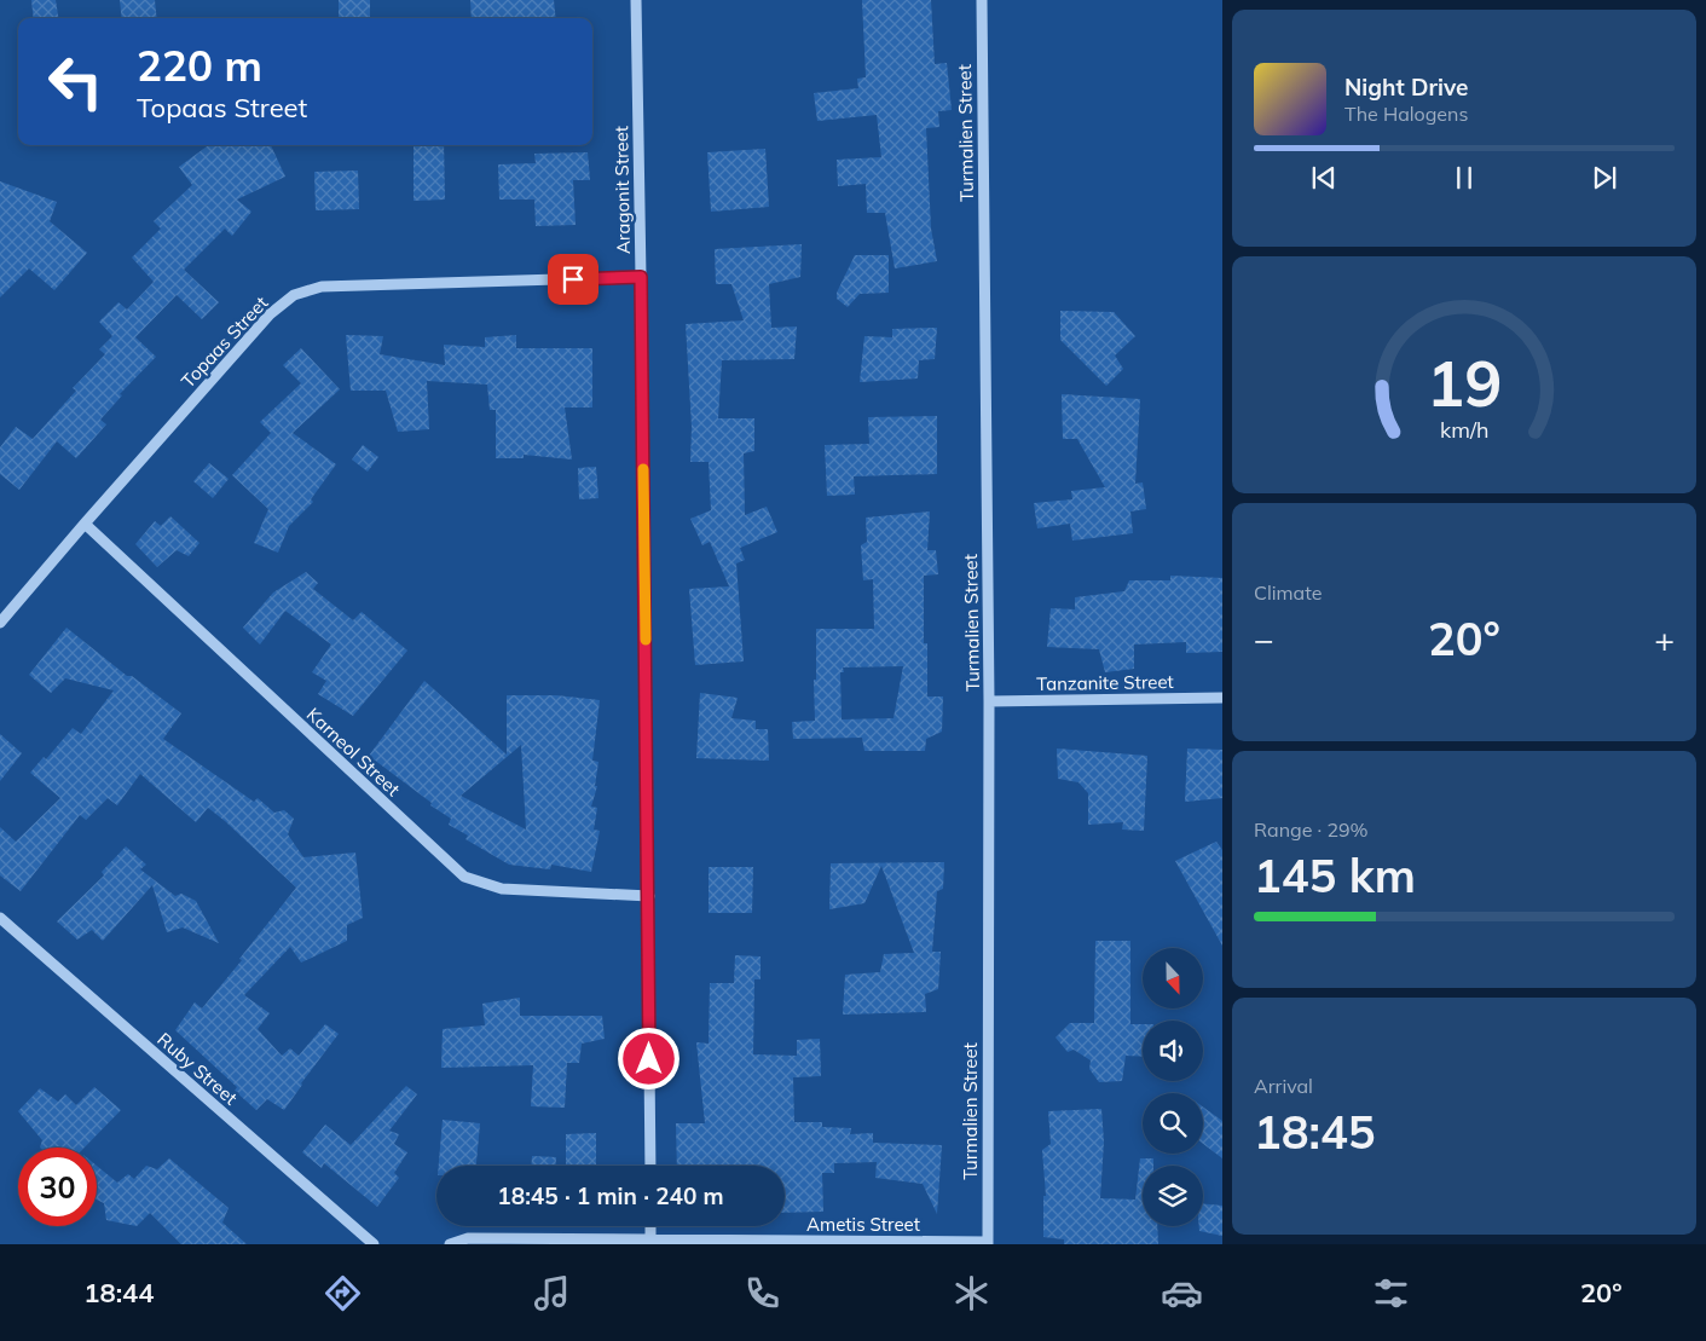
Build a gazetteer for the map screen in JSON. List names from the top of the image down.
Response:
{
  "streets": {
    "street": [
      "Turmalien Street",
      "Aragonit Street",
      "Topaas Street",
      "Tanzanite Street",
      "Karneol Street",
      "Ruby Street",
      "Ametis Street"
    ]
  },
  "crossings": [
    ["Turmalien Street", "Tanzanite Street"],
    ["Turmalien Street", "Ametis Street"],
    ["Aragonit Street", "Topaas Street"],
    ["Aragonit Street", "Karneol Street"],
    ["Topaas Street", "Karneol Street"]
  ],
  "north": "bottom",
  "page": {
    "turn": ["220 m", "Topaas Street"],
    "song": ["Night Drive", "The Halogens"],
    "tile": [
      "Climate",
      ["Range · 29%", "145 km"],
      ["Arrival", "18:45"]
    ],
    "heat": ["−", "20°", "+"],
    "limit": "30",
    "trip": "18:45 · 1 min · 240 m",
    "tabs": ["18:44", "20°"],
    "gauge": ["19", "km/h"]
  }
}
